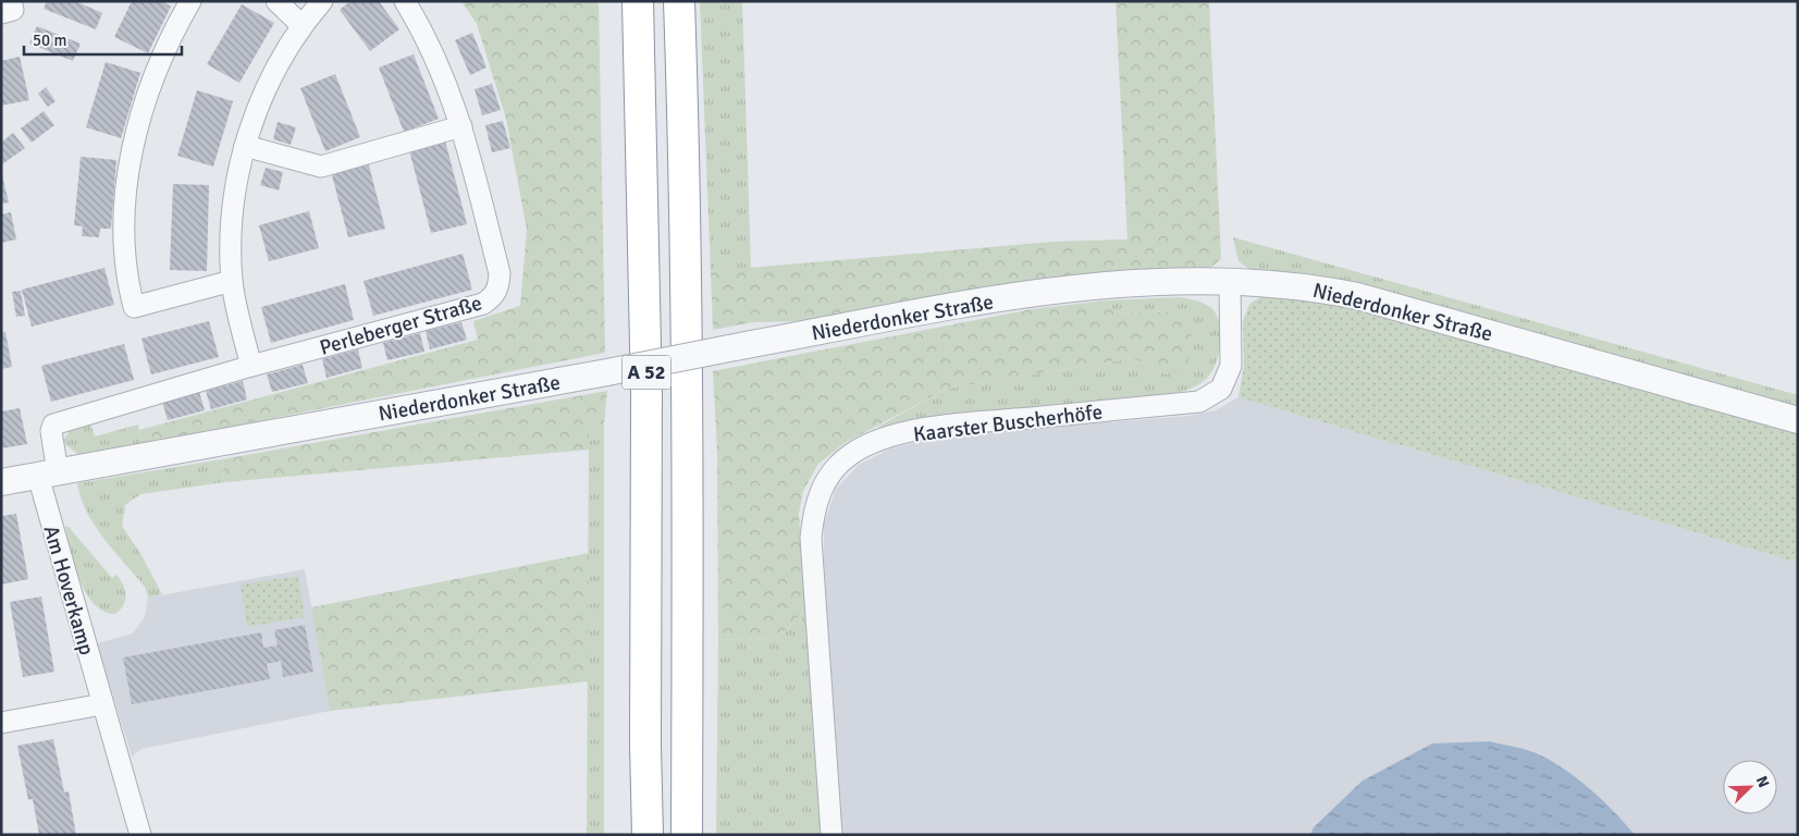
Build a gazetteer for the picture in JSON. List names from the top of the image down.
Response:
{
  "streets": {
    "highway": ["A 52"],
    "street": [
      "Niederdonker Straße",
      "Perleberger Straße",
      "Kaarster Buscherhöfe",
      "Am Hoverkamp"
    ]
  },
  "crossings": [
    ["Niederdonker Straße", "Perleberger Straße"],
    ["Niederdonker Straße", "Kaarster Buscherhöfe"],
    ["Niederdonker Straße", "Am Hoverkamp"],
    ["Perleberger Straße", "Am Hoverkamp"]
  ],
  "scale_bar": "50 m",
  "north": "top right"
}
